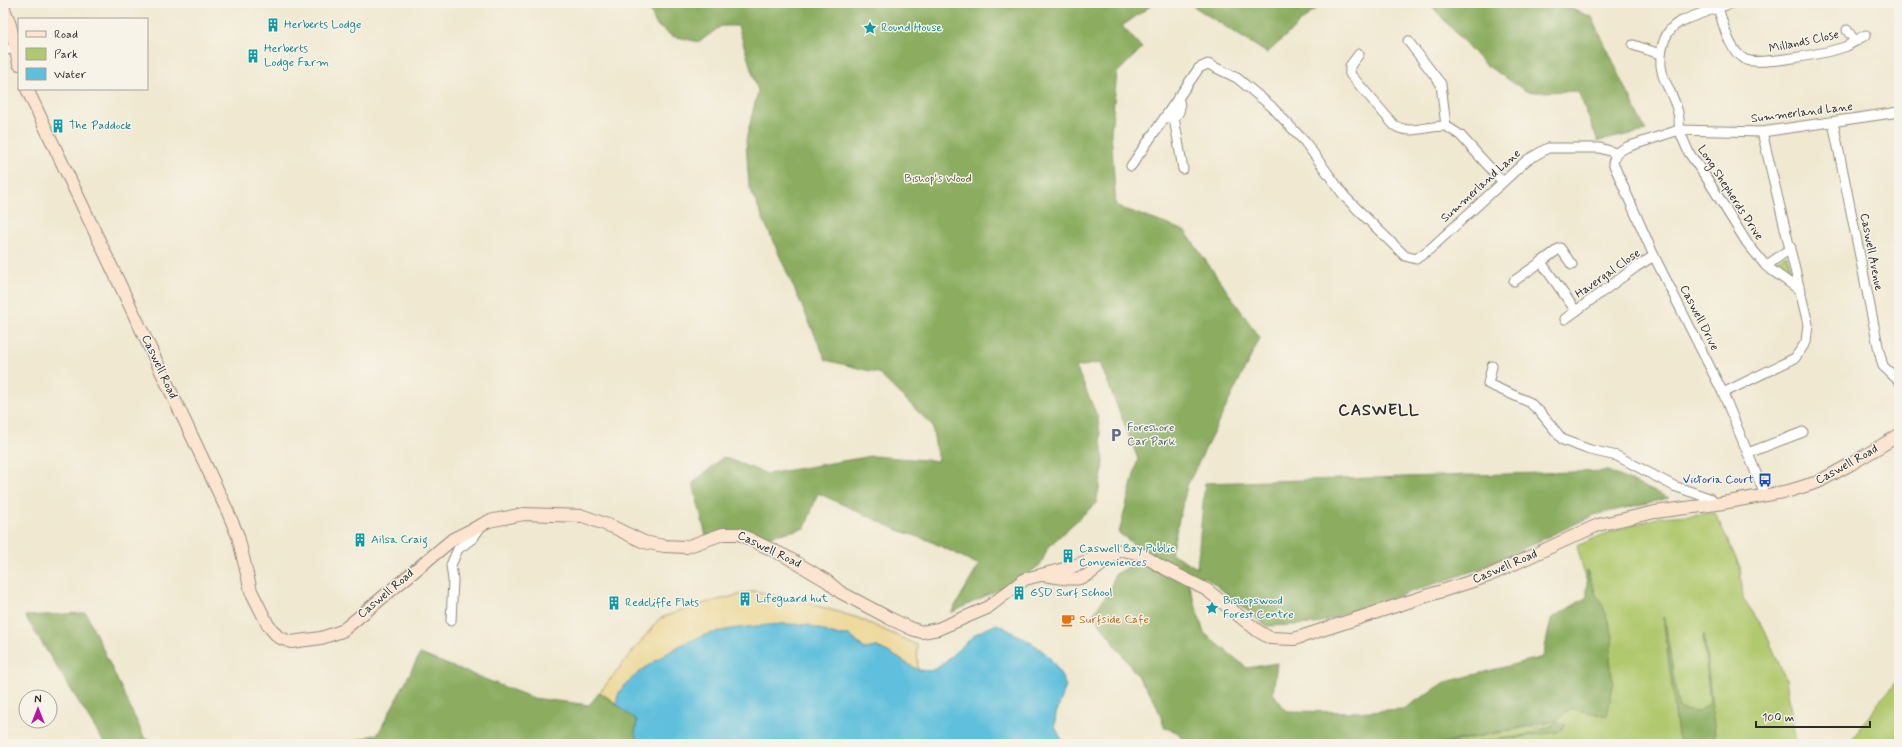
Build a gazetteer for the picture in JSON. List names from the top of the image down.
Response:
{
  "streets": {
    "street": [
      "Millands Close",
      "Summerland Lane",
      "Long Shepherds Drive",
      "Caswell Avenue",
      "Havergal Close",
      "Caswell Drive",
      "Caswell Road"
    ]
  },
  "crossings": [
    ["Summerland Lane", "Long Shepherds Drive"],
    ["Summerland Lane", "Caswell Avenue"],
    ["Summerland Lane", "Caswell Drive"],
    ["Havergal Close", "Caswell Drive"],
    ["Caswell Drive", "Caswell Road"]
  ],
  "districts": ["CASWELL"],
  "parks": ["Bishop's Wood"],
  "places": {
    "building": [
      "Herberts Lodge",
      "Herberts Lodge Farm",
      "The Paddock",
      "Ailsa Craig",
      "Caswell Bay Public Conveniences",
      "GSD Surf School",
      "Lifeguard hut",
      "Redcliffe Flats"
    ],
    "place": ["Round House", "Bishopswood Forest Centre"],
    "parking": ["Foreshore Car Park"],
    "bus stop": ["Victoria Court"],
    "cafe": ["Surfside Cafe"]
  },
  "legend": ["Road", "Park", "Water"],
  "scale_bar": "100 m",
  "north": "top"
}
